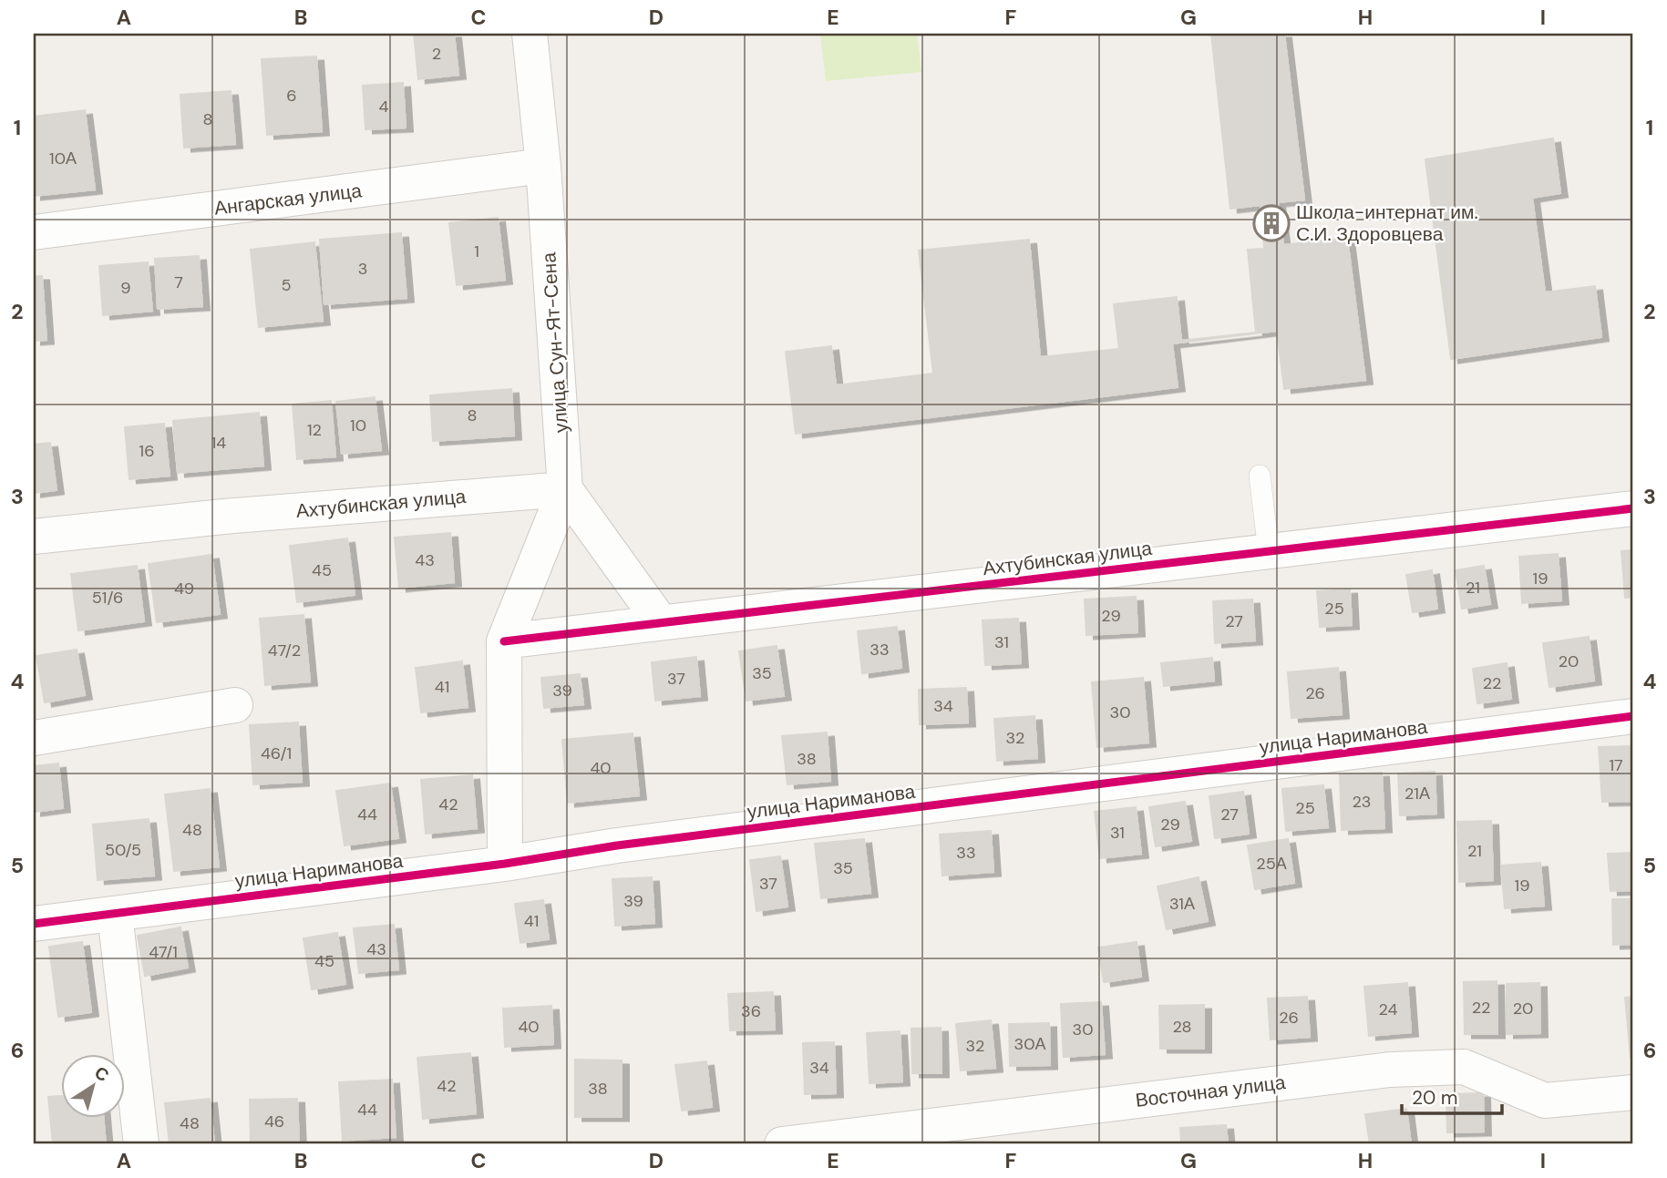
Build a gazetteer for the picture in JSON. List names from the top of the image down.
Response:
{
  "streets": {
    "street": [
      "Ангарская улица",
      "улица Сун-Ят-Сена",
      "Ахтубинская улица",
      "улица Нариманова",
      "Восточная улица"
    ]
  },
  "crossings": [
    ["Ангарская улица", "улица Сун-Ят-Сена"],
    ["улица Сун-Ят-Сена", "Ахтубинская улица"]
  ],
  "places": {
    "building": ["Школа-интернат им. С.И. Здоровцева"]
  },
  "house_numbers": [
    "2",
    "6",
    "4",
    "8",
    "10А",
    "1",
    "3",
    "7",
    "5",
    "9",
    "8",
    "10",
    "12",
    "14",
    "16",
    "43",
    "45",
    "19",
    "21",
    "49",
    "51/6",
    "25",
    "29",
    "27",
    "31",
    "33",
    "47/2",
    "20",
    "35",
    "37",
    "22",
    "41",
    "39",
    "26",
    "34",
    "30",
    "32",
    "46/1",
    "38",
    "17",
    "40",
    "21А",
    "23",
    "42",
    "25",
    "44",
    "27",
    "29",
    "48",
    "31",
    "50/5",
    "21",
    "33",
    "25А",
    "35",
    "37",
    "19",
    "39",
    "31А",
    "41",
    "43",
    "47/1",
    "45",
    "22",
    "20",
    "24",
    "36",
    "26",
    "40",
    "28",
    "30",
    "30А",
    "32",
    "34",
    "42",
    "38",
    "44",
    "46",
    "48"
  ],
  "scale_bar": "20 m",
  "north": "top right",
  "grid": {
    "columns": [
      "A",
      "B",
      "C",
      "D",
      "E",
      "F",
      "G",
      "H",
      "I"
    ],
    "rows": [
      "1",
      "2",
      "3",
      "4",
      "5",
      "6"
    ]
  }
}
